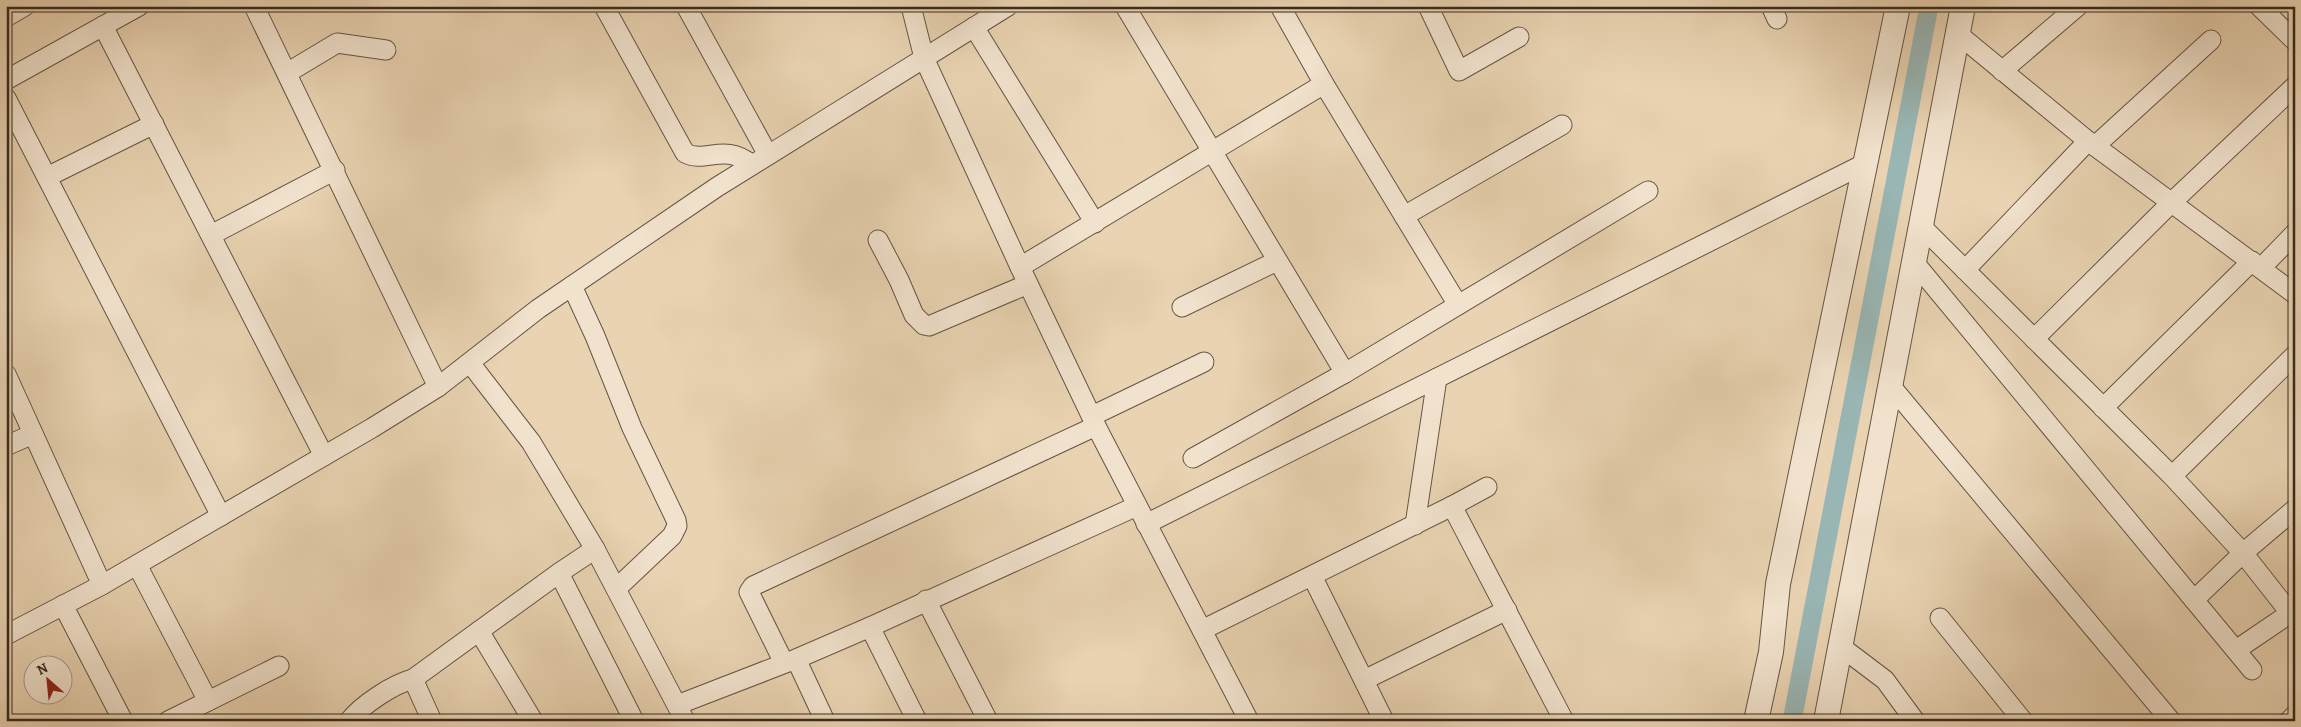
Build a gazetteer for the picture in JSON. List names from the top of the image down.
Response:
{
  "north": "top left"
}
